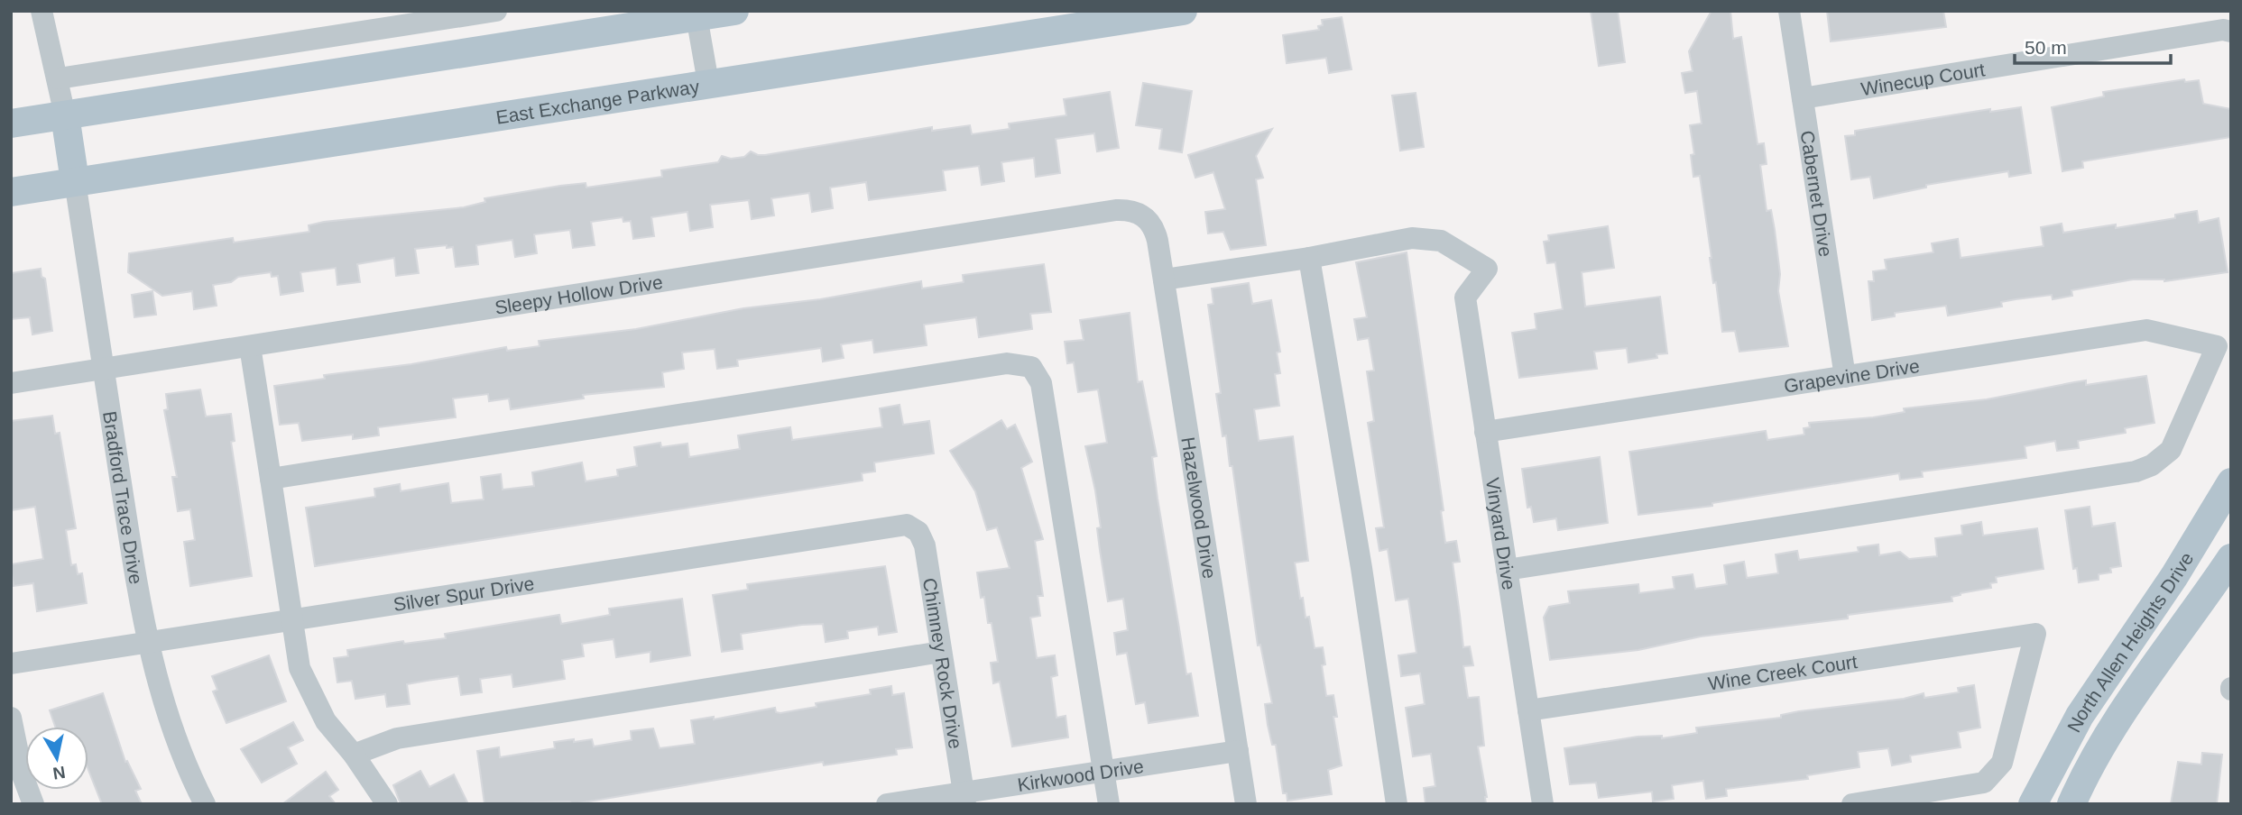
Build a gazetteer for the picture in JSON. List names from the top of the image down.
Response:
{
  "streets": {
    "main road": ["East Exchange Parkway", "North Allen Heights Drive"],
    "street": [
      "Winecup Court",
      "Cabernet Drive",
      "Sleepy Hollow Drive",
      "Grapevine Drive",
      "Bradford Trace Drive",
      "Hazelwood Drive",
      "Vinyard Drive",
      "Silver Spur Drive",
      "Chimney Rock Drive",
      "Wine Creek Court",
      "Kirkwood Drive"
    ]
  },
  "crossings": [
    ["Winecup Court", "Cabernet Drive"],
    ["East Exchange Parkway", "Bradford Trace Drive"],
    ["Cabernet Drive", "Grapevine Drive"],
    ["Sleepy Hollow Drive", "Bradford Trace Drive"],
    ["Sleepy Hollow Drive", "Hazelwood Drive"],
    ["Grapevine Drive", "Vinyard Drive"],
    ["Bradford Trace Drive", "Silver Spur Drive"],
    ["Hazelwood Drive", "Kirkwood Drive"],
    ["Vinyard Drive", "Wine Creek Court"],
    ["Silver Spur Drive", "Chimney Rock Drive"],
    ["Chimney Rock Drive", "Kirkwood Drive"]
  ],
  "scale_bar": "50 m",
  "north": "bottom"
}
